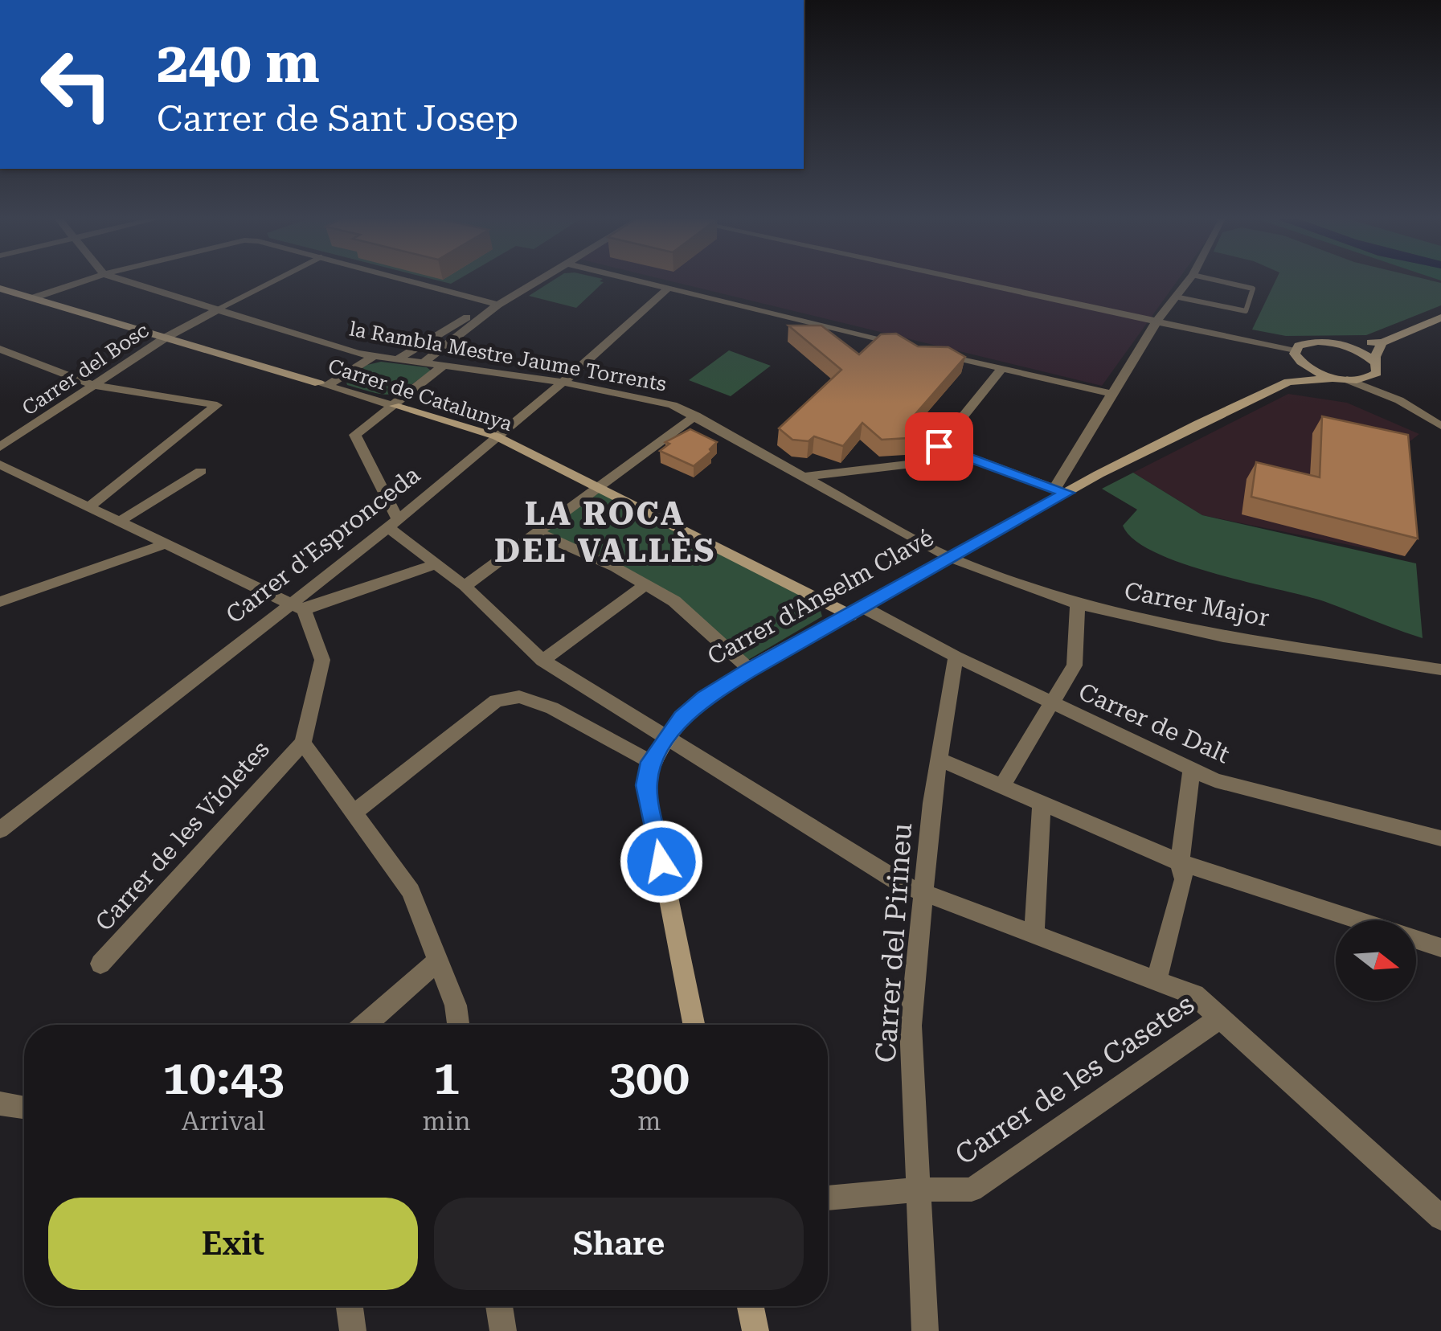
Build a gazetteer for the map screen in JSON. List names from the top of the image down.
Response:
{
  "streets": {
    "street": [
      "la Rambla Mestre Jaume Torrents",
      "Carrer del Bosc",
      "Carrer de Catalunya",
      "Carrer d'Espronceda",
      "Carrer d'Anselm Clavé",
      "Carrer Major",
      "Carrer de Dalt",
      "Carrer de les Violetes",
      "Carrer del Pirineu",
      "Carrer de les Casetes"
    ]
  },
  "crossings": [
    ["la Rambla Mestre Jaume Torrents", "Carrer del Bosc"],
    ["la Rambla Mestre Jaume Torrents", "Carrer d'Espronceda"],
    ["la Rambla Mestre Jaume Torrents", "Carrer d'Anselm Clavé"],
    ["la Rambla Mestre Jaume Torrents", "Carrer Major"],
    ["Carrer del Bosc", "Carrer de Catalunya"],
    ["Carrer de Catalunya", "Carrer d'Espronceda"],
    ["Carrer de Catalunya", "Carrer d'Anselm Clavé"],
    ["Carrer de Catalunya", "Carrer de Dalt"],
    ["Carrer d'Anselm Clavé", "Carrer Major"],
    ["Carrer d'Anselm Clavé", "Carrer de Dalt"],
    ["Carrer de Dalt", "Carrer del Pirineu"],
    ["Carrer del Pirineu", "Carrer de les Casetes"]
  ],
  "districts": ["LA ROCA DEL VALLÈS"],
  "north": "right",
  "page": {
    "turn": ["240 m", "Carrer de Sant Josep"],
    "eta": [
      "10:43",
      "Arrival",
      "1",
      "min",
      "300",
      "m"
    ],
    "buttons": ["Exit", "Share"]
  }
}
